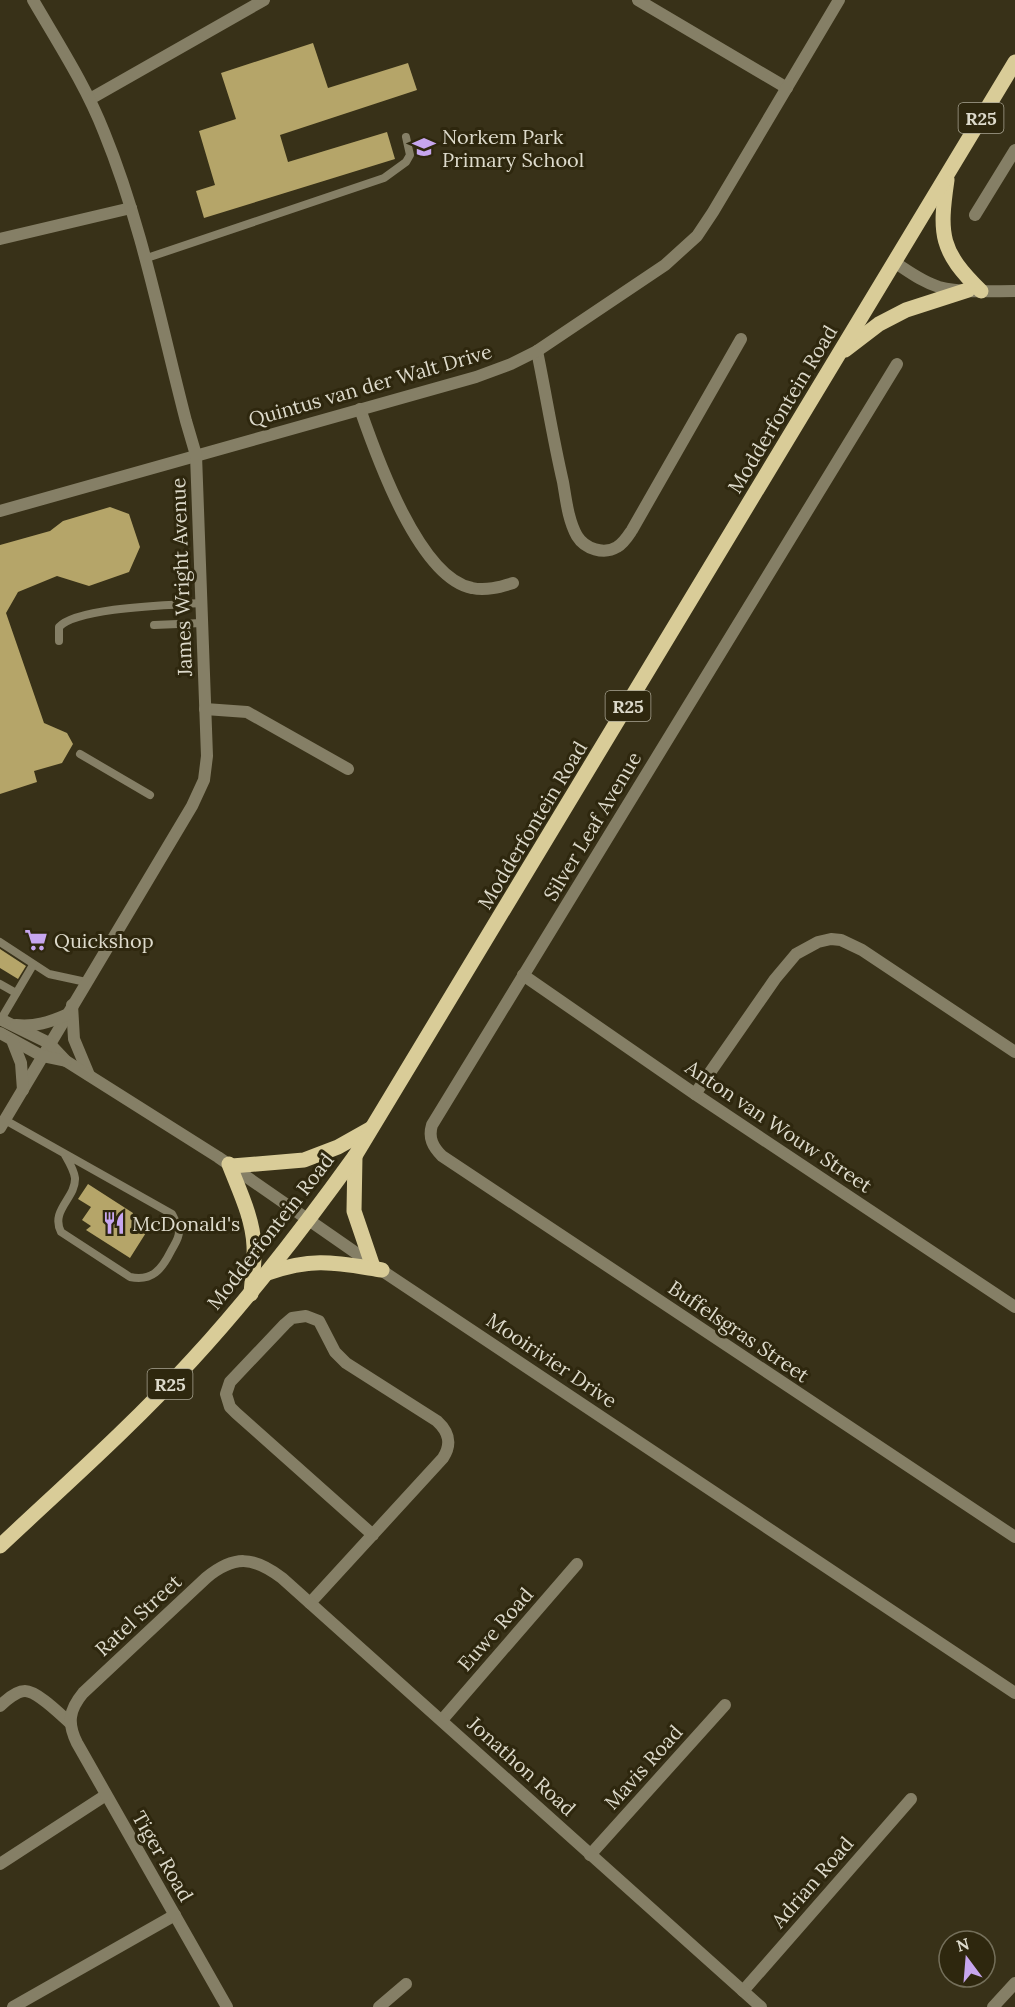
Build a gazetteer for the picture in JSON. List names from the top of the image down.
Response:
{
  "streets": {
    "main road": ["R25", "Modderfontein Road"],
    "street": [
      "Quintus van der Walt Drive",
      "James Wright Avenue",
      "Silver Leaf Avenue",
      "Anton van Wouw Street",
      "Buffelsgras Street",
      "Mooirivier Drive",
      "Ratel Street",
      "Euwe Road",
      "Jonathon Road",
      "Mavis Road",
      "Tiger Road",
      "Adrian Road"
    ]
  },
  "crossings": [
    ["Quintus van der Walt Drive", "James Wright Avenue"],
    ["Modderfontein Road", "Mooirivier Drive"],
    ["James Wright Avenue", "Mooirivier Drive"],
    ["Silver Leaf Avenue", "Anton van Wouw Street"],
    ["Silver Leaf Avenue", "Buffelsgras Street"],
    ["Ratel Street", "Jonathon Road"],
    ["Ratel Street", "Tiger Road"],
    ["Euwe Road", "Jonathon Road"],
    ["Jonathon Road", "Mavis Road"],
    ["Jonathon Road", "Adrian Road"]
  ],
  "places": {
    "school or university": ["Norkem Park Primary School"],
    "supermarket": ["Quickshop"],
    "restaurant": ["McDonald's"]
  },
  "north": "top"
}
